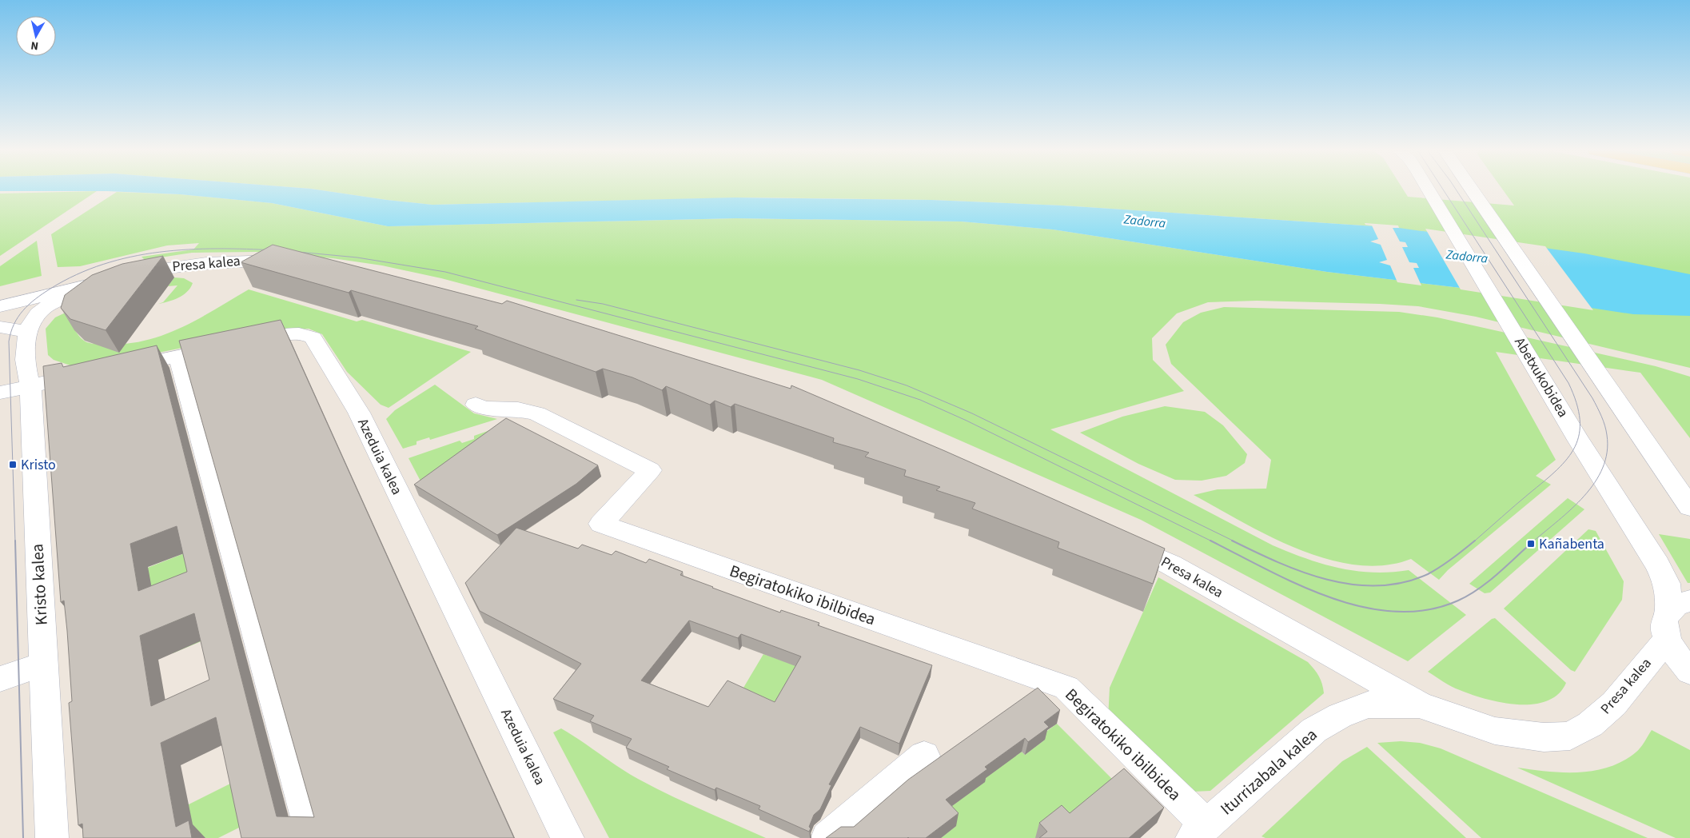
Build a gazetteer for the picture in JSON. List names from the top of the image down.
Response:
{
  "streets": {
    "street": [
      "Presa kalea",
      "Abetxukobidea",
      "Azeduia kalea",
      "Kristo kalea",
      "Begiratokiko ibilbidea",
      "Iturrizabala kalea"
    ]
  },
  "crossings": [
    ["Presa kalea", "Abetxukobidea"],
    ["Presa kalea", "Kristo kalea"],
    ["Presa kalea", "Iturrizabala kalea"],
    ["Azeduia kalea", "Kristo kalea"],
    ["Begiratokiko ibilbidea", "Iturrizabala kalea"]
  ],
  "water": ["Zadorra"],
  "places": {
    "transit": ["Kristo", "Kañabenta"]
  },
  "north": "bottom"
}
